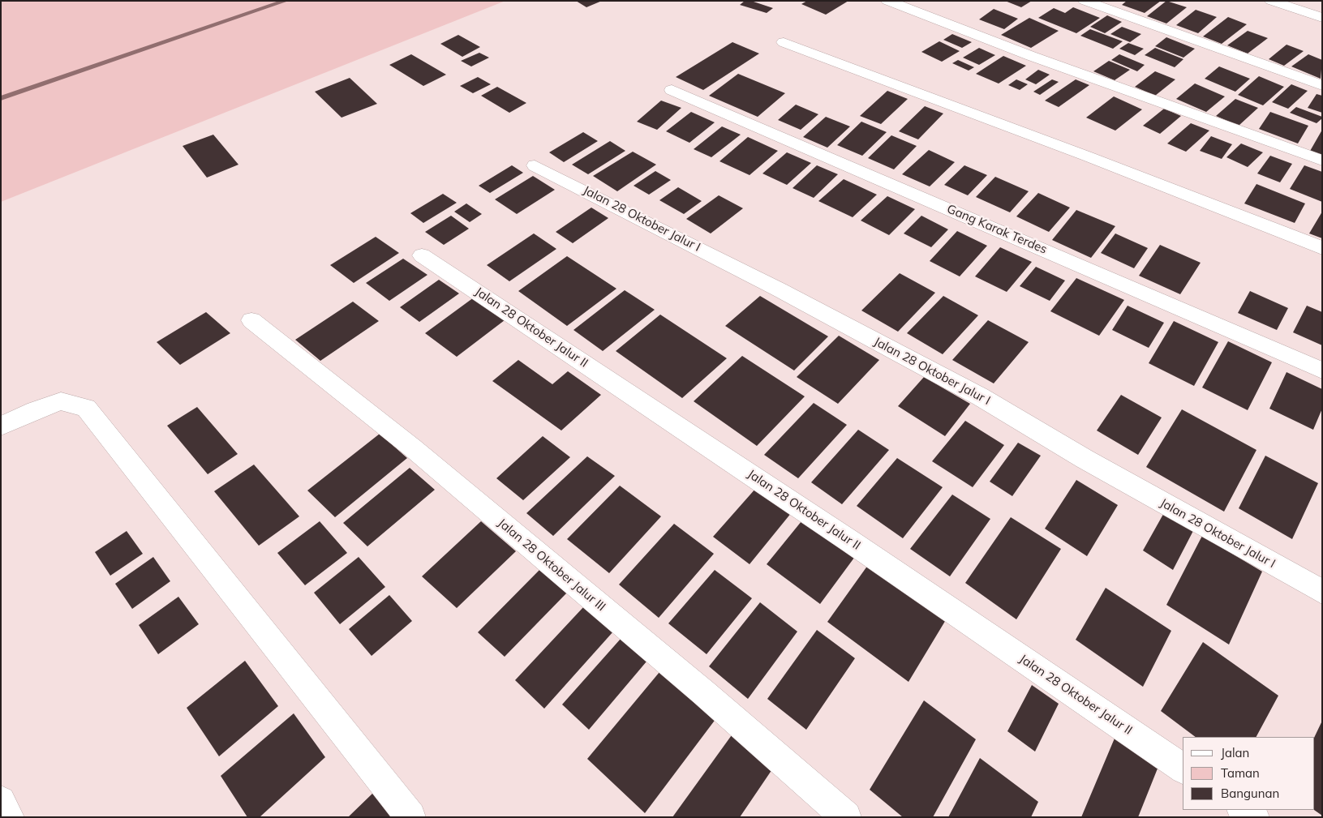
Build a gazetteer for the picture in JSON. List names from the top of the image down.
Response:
{
  "streets": {
    "street": [
      "Jalan 28 Oktober Jalur I",
      "Gang Karak Terdes",
      "Jalan 28 Oktober Jalur II",
      "Jalan 28 Oktober Jalur III"
    ]
  },
  "legend": ["Jalan", "Taman", "Bangunan"]
}
